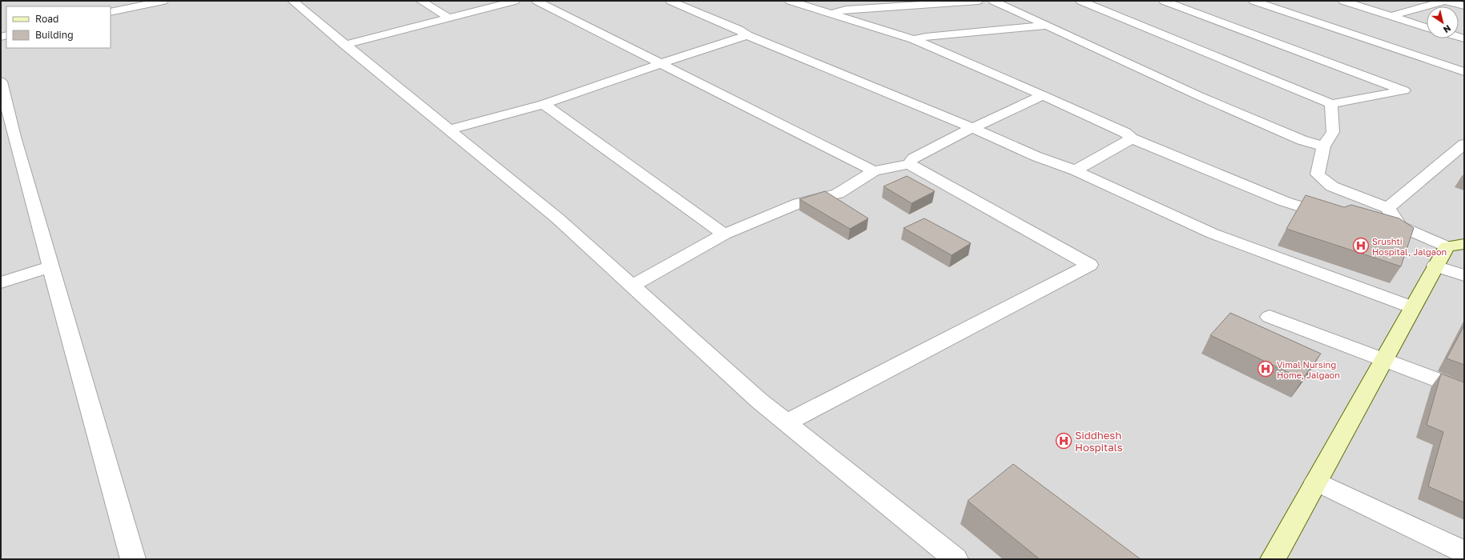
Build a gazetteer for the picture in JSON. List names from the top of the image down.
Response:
{
  "places": {
    "hospital": ["Srushti Hospital, Jalgaon", "Vimal Nursing Home, Jalgaon", "Siddhesh Hospitals"]
  },
  "legend": ["Road", "Building"],
  "north": "bottom right"
}
